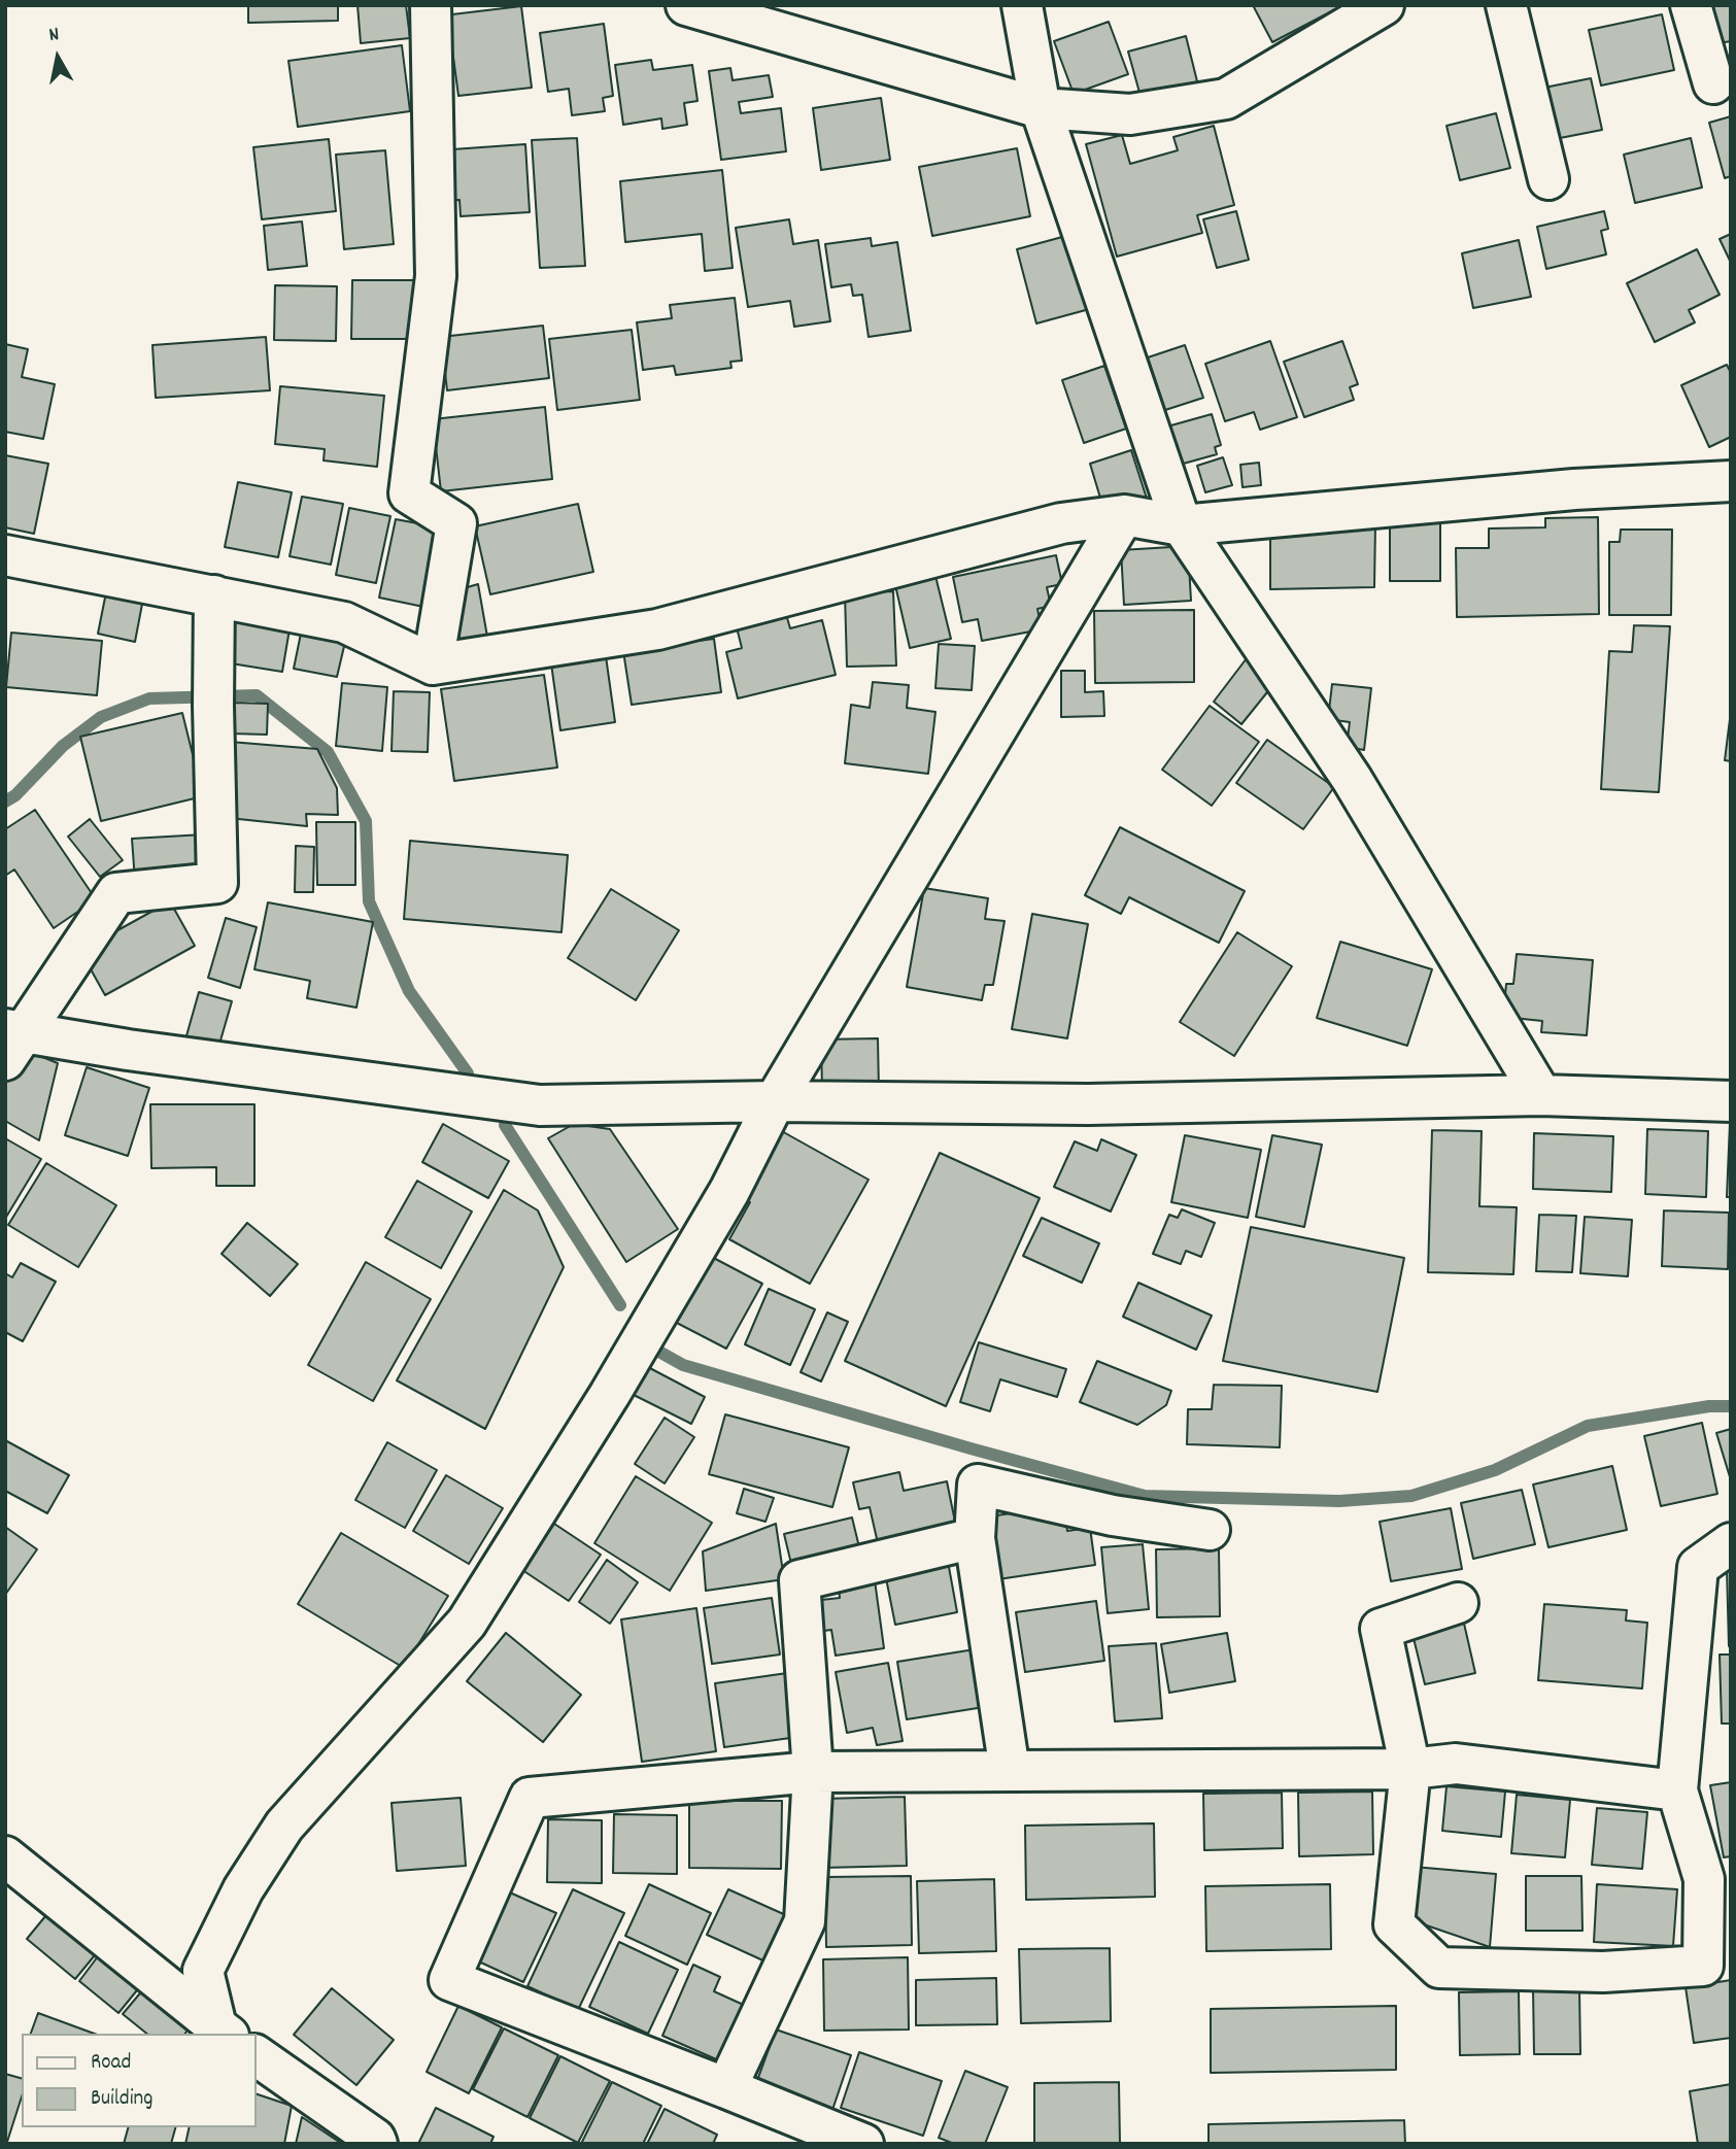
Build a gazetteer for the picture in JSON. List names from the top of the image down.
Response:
{
  "legend": ["Road", "Building"],
  "north": "top"
}
